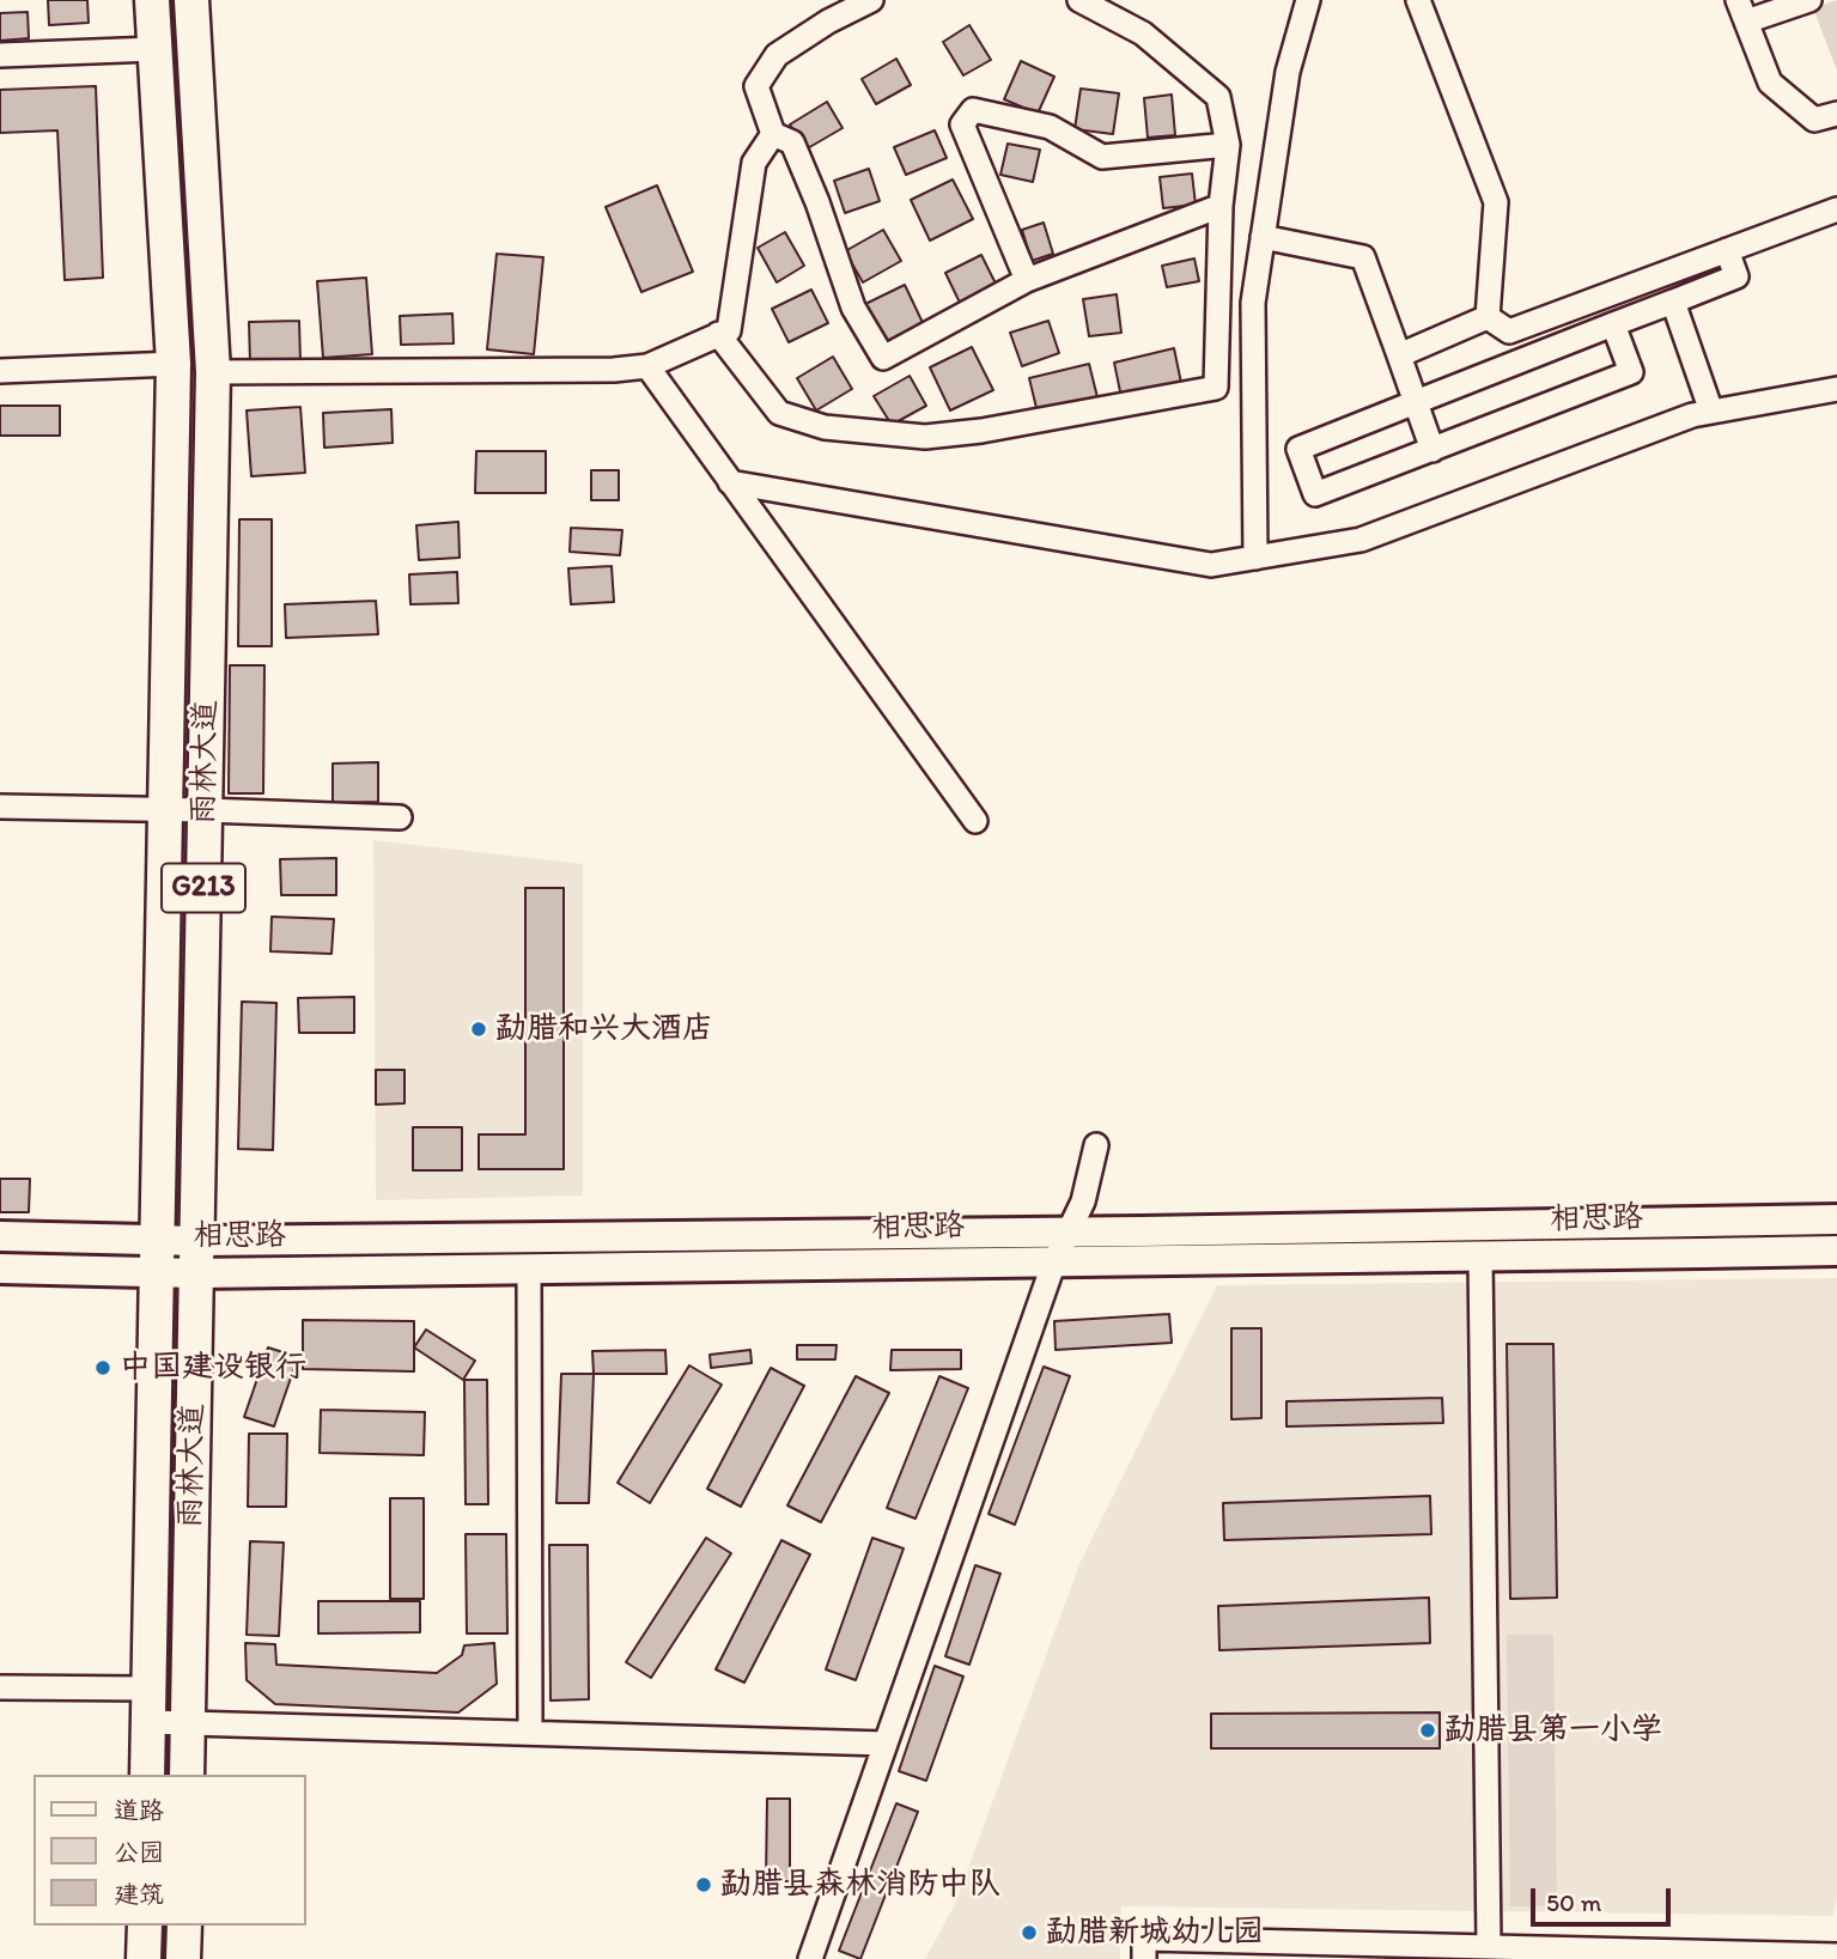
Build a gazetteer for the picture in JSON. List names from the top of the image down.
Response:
{
  "streets": {
    "highway": ["雨林大道", "G213"],
    "main road": ["相思路"]
  },
  "crossings": [
    ["雨林大道", "相思路"]
  ],
  "places": [
    "勐腊和兴大酒店",
    "中国建设银行",
    "勐腊县第一小学",
    "勐腊县森林消防中队",
    "勐腊新城幼儿园"
  ],
  "legend": ["道路", "公园", "建筑"],
  "scale_bar": "50 m"
}
